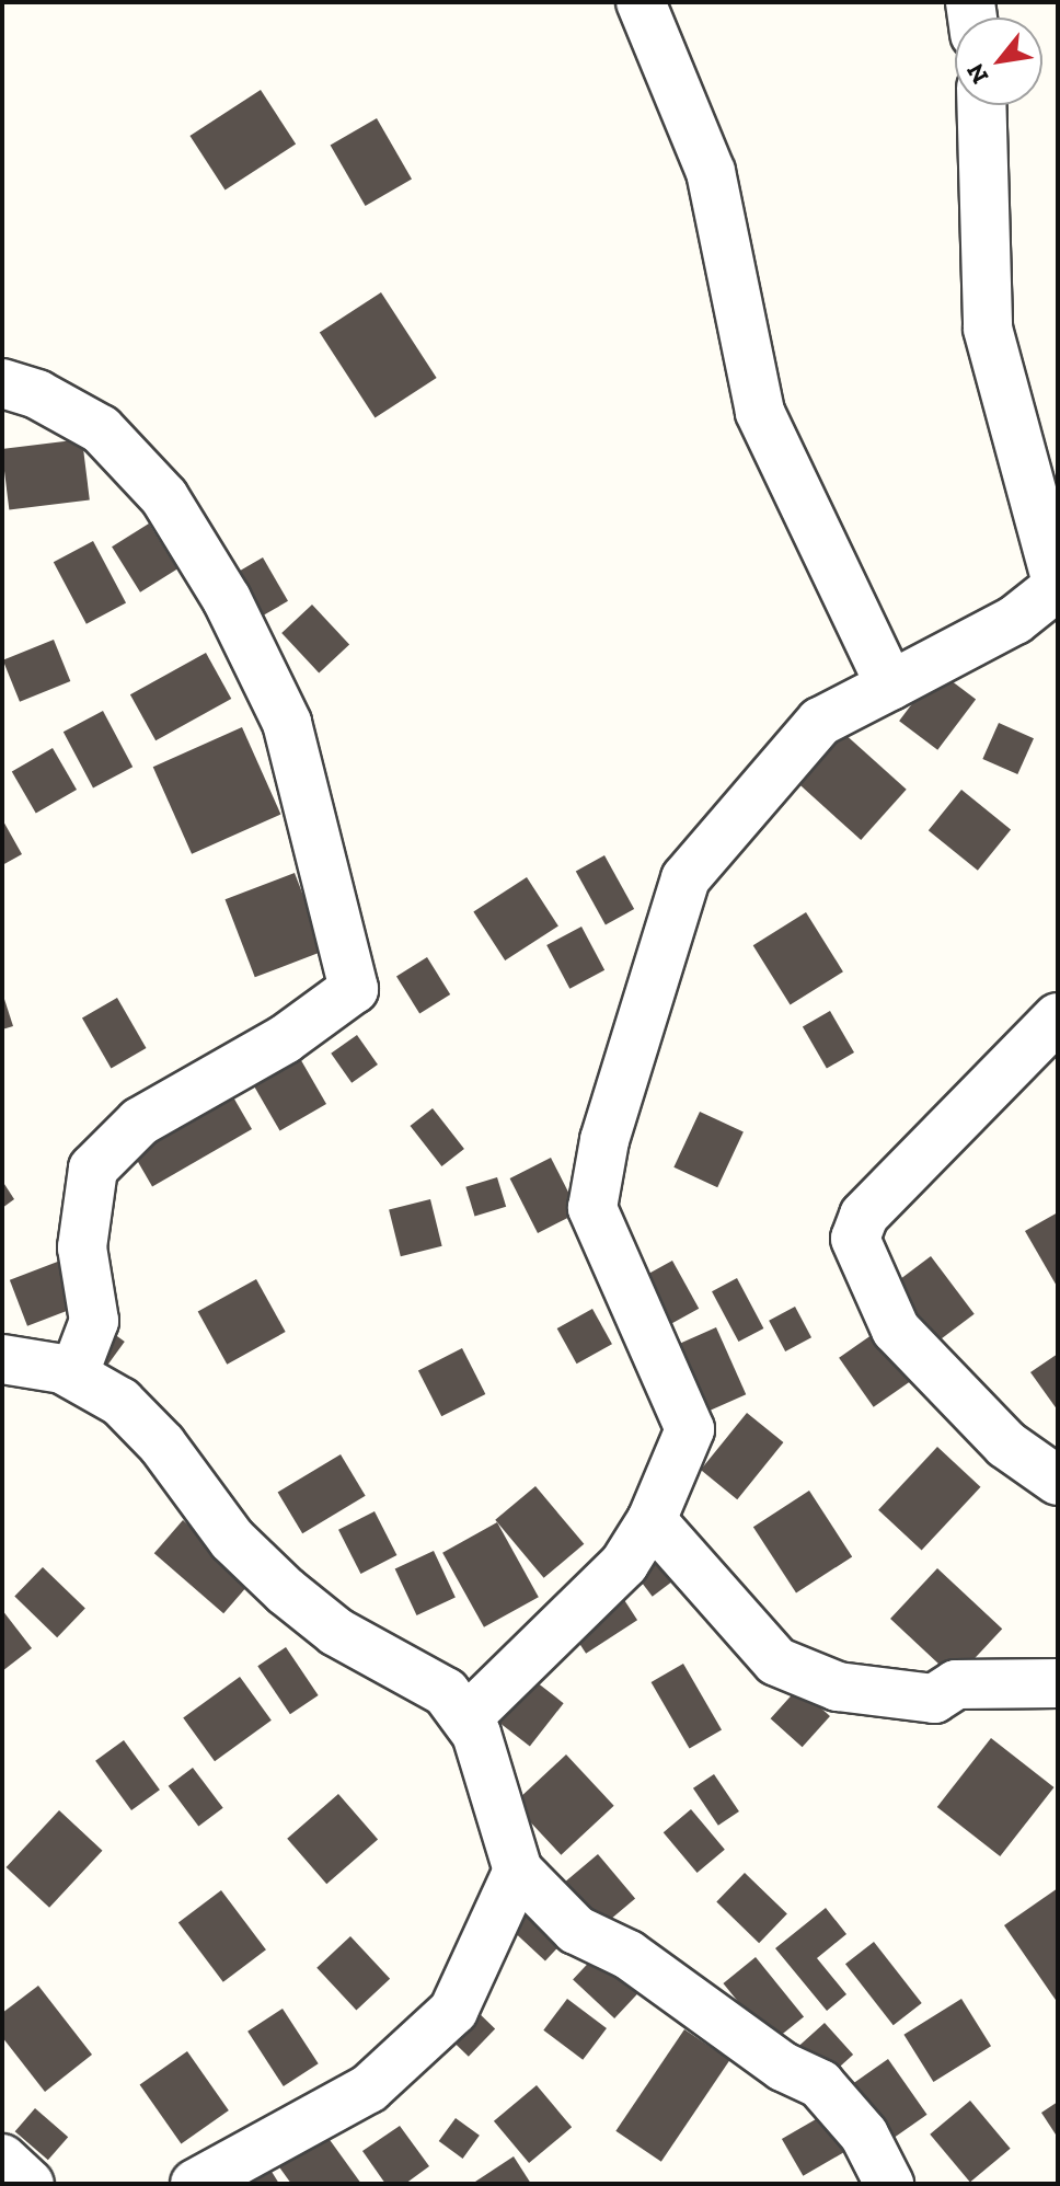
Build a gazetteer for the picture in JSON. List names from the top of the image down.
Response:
{
  "north": "bottom left"
}
